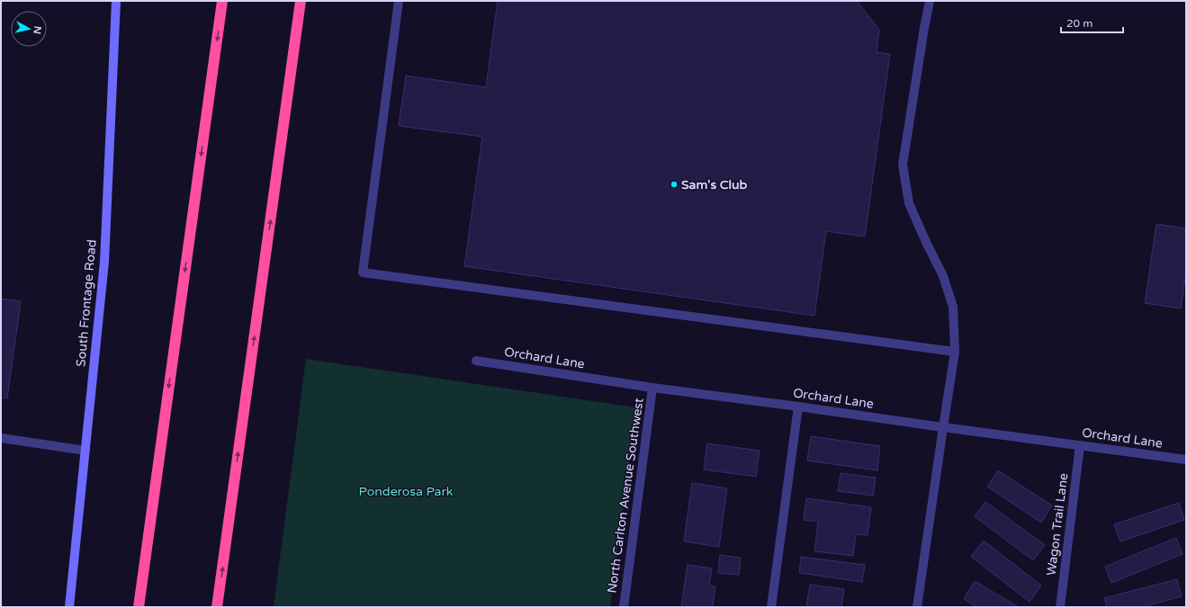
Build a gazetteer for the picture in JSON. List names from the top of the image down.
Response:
{
  "streets": {
    "main road": ["South Frontage Road"],
    "street": ["Orchard Lane", "North Carlton Avenue Southwest", "Wagon Trail Lane"]
  },
  "crossings": [
    ["Orchard Lane", "North Carlton Avenue Southwest"],
    ["Orchard Lane", "Wagon Trail Lane"]
  ],
  "parks": ["Ponderosa Park"],
  "places": ["Sam's Club"],
  "scale_bar": "20 m",
  "north": "right"
}
